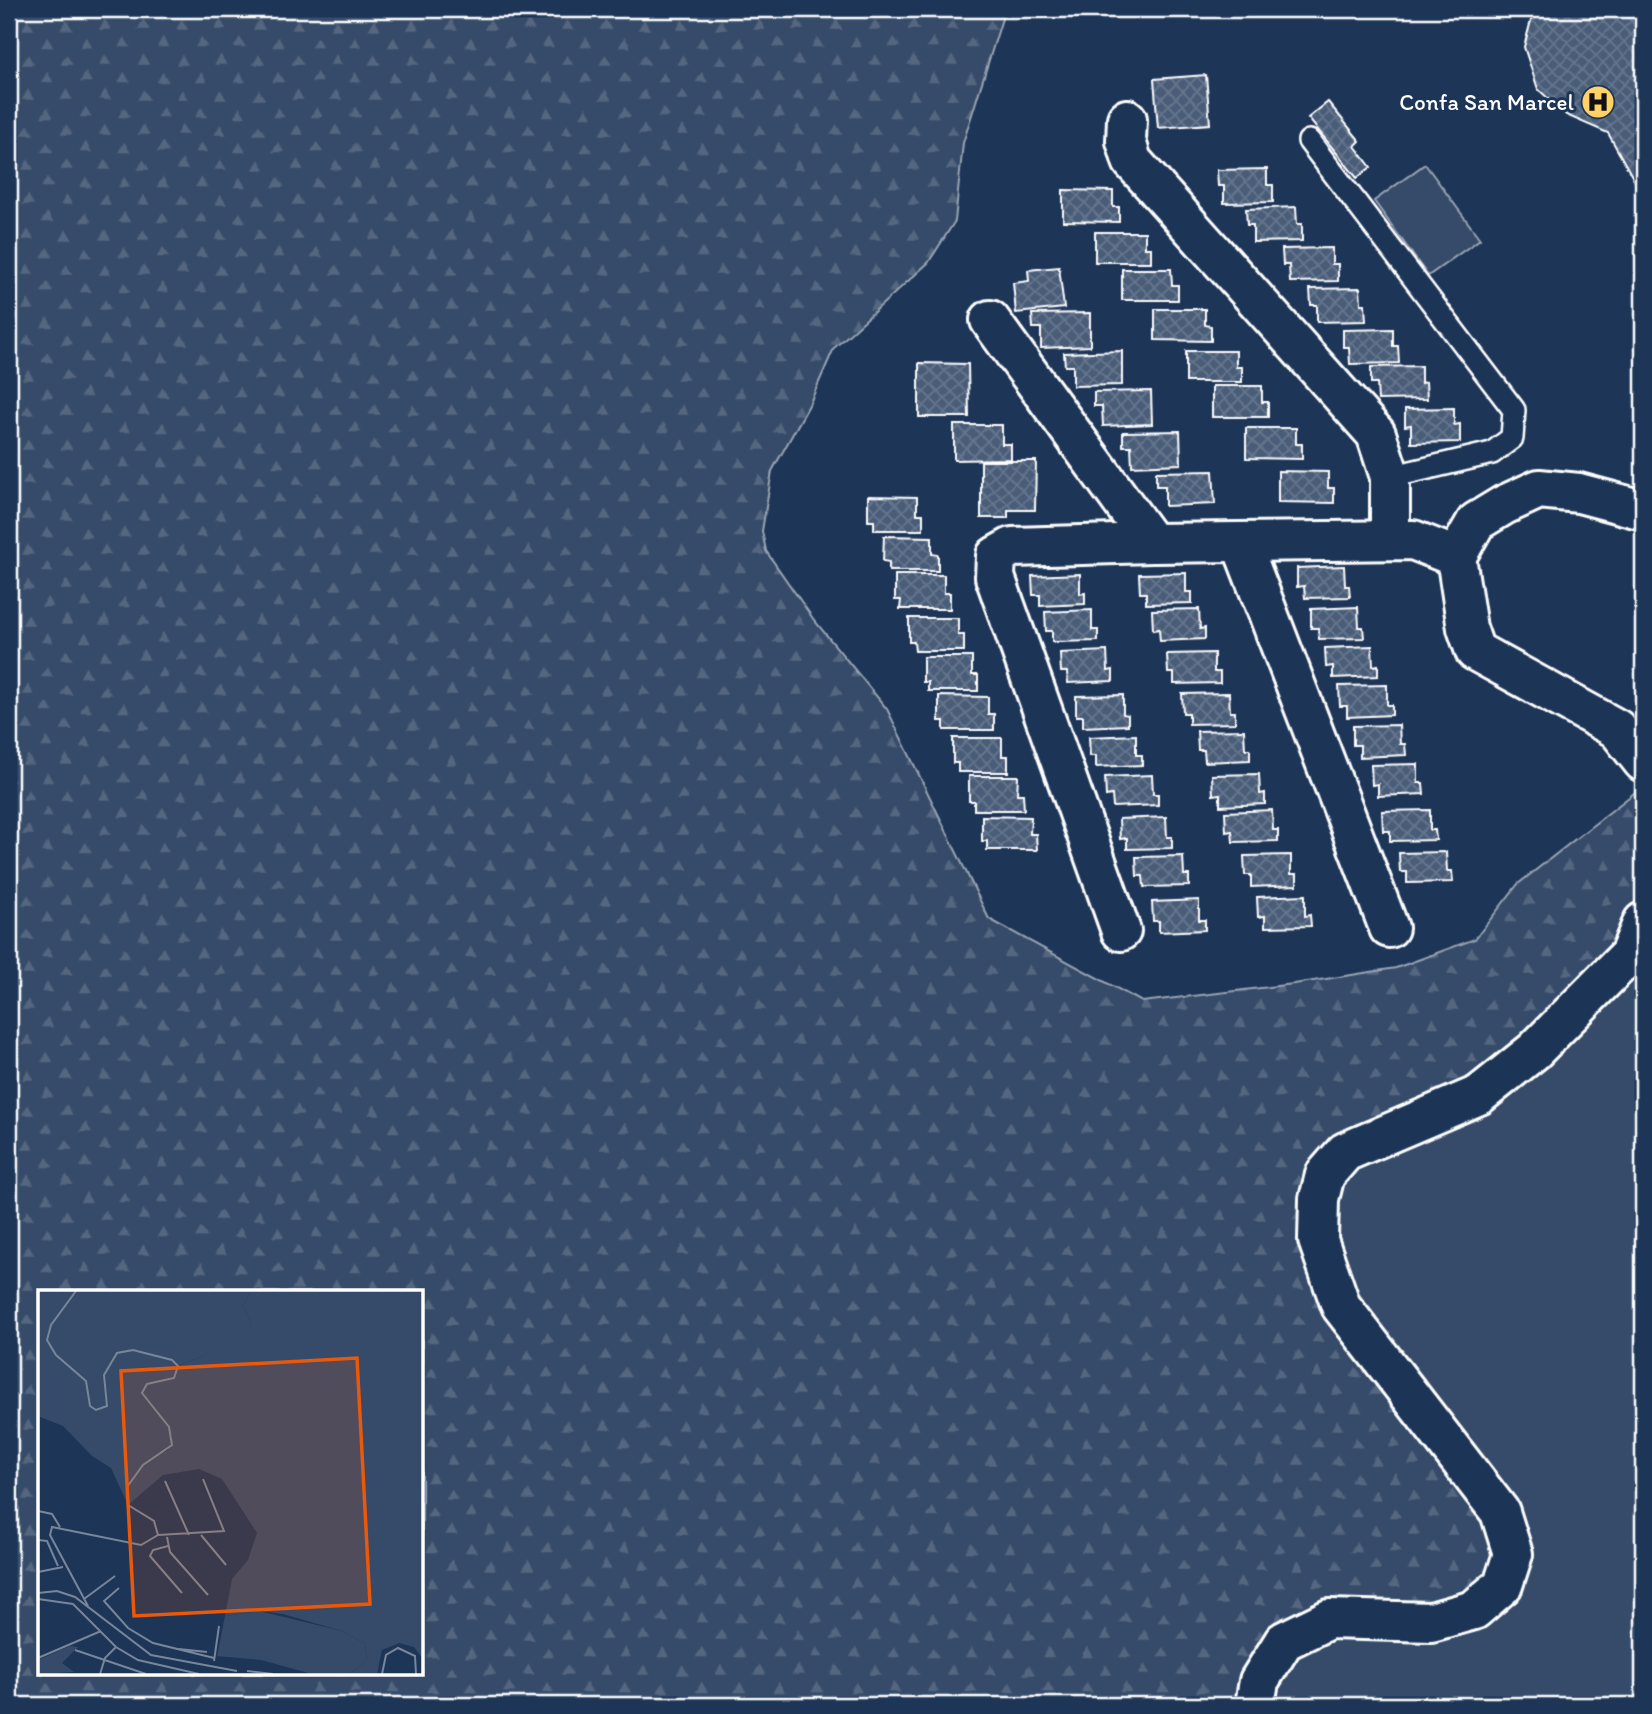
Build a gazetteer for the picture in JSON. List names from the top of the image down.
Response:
{
  "places": {
    "hospital": ["Confa San Marcel"]
  }
}
